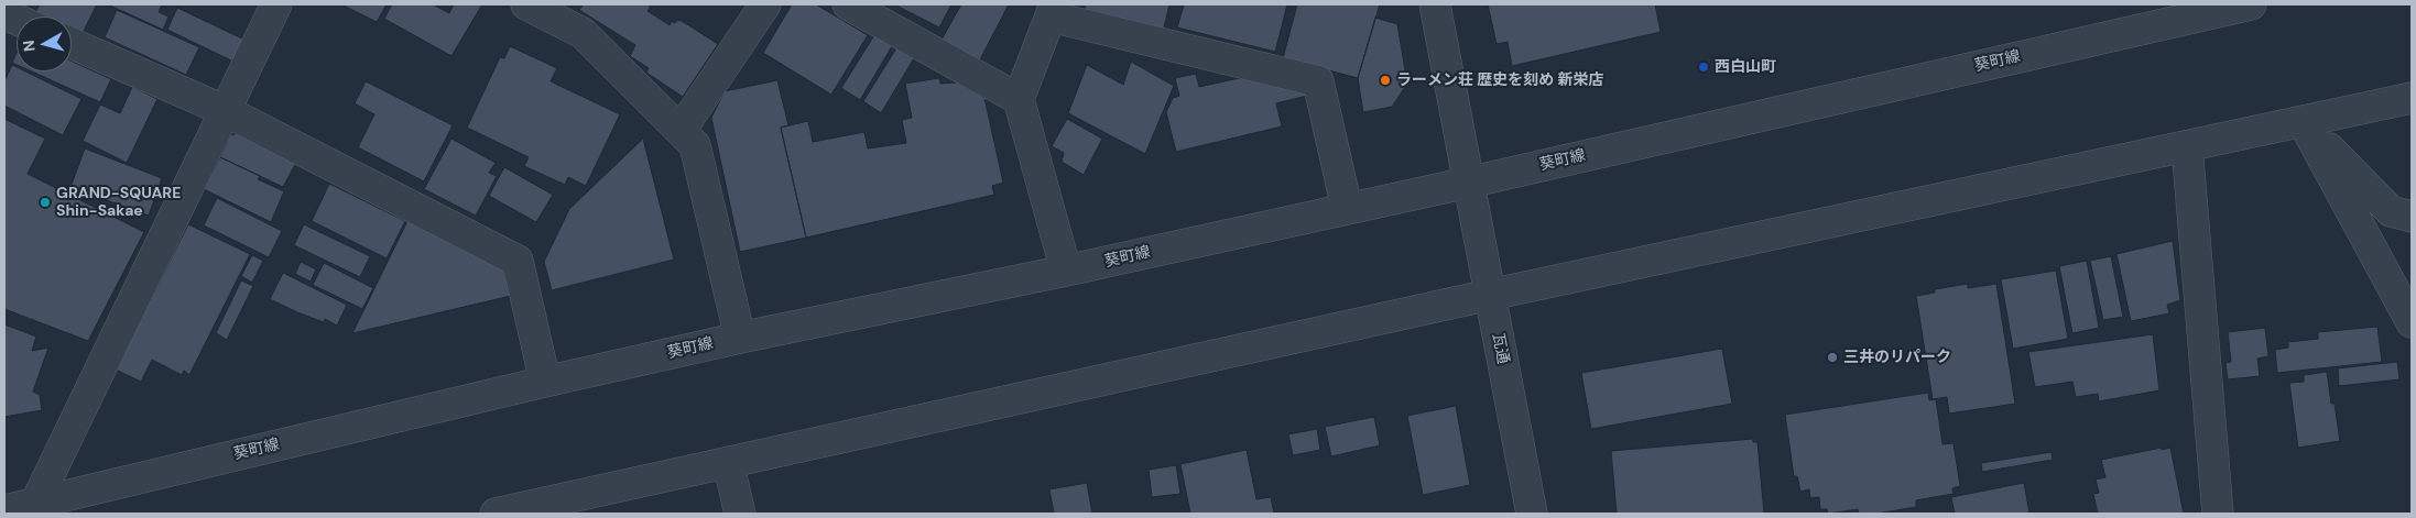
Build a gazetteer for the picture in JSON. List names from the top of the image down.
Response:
{
  "streets": {
    "street": ["葵町線", "瓦通"]
  },
  "crossings": [
    ["葵町線", "瓦通"]
  ],
  "places": [
    "西白山町",
    "ラーメン荘 歴史を刻め 新栄店",
    "GRAND-SQUARE Shin-Sakae",
    "三井のリパーク"
  ],
  "north": "left"
}
